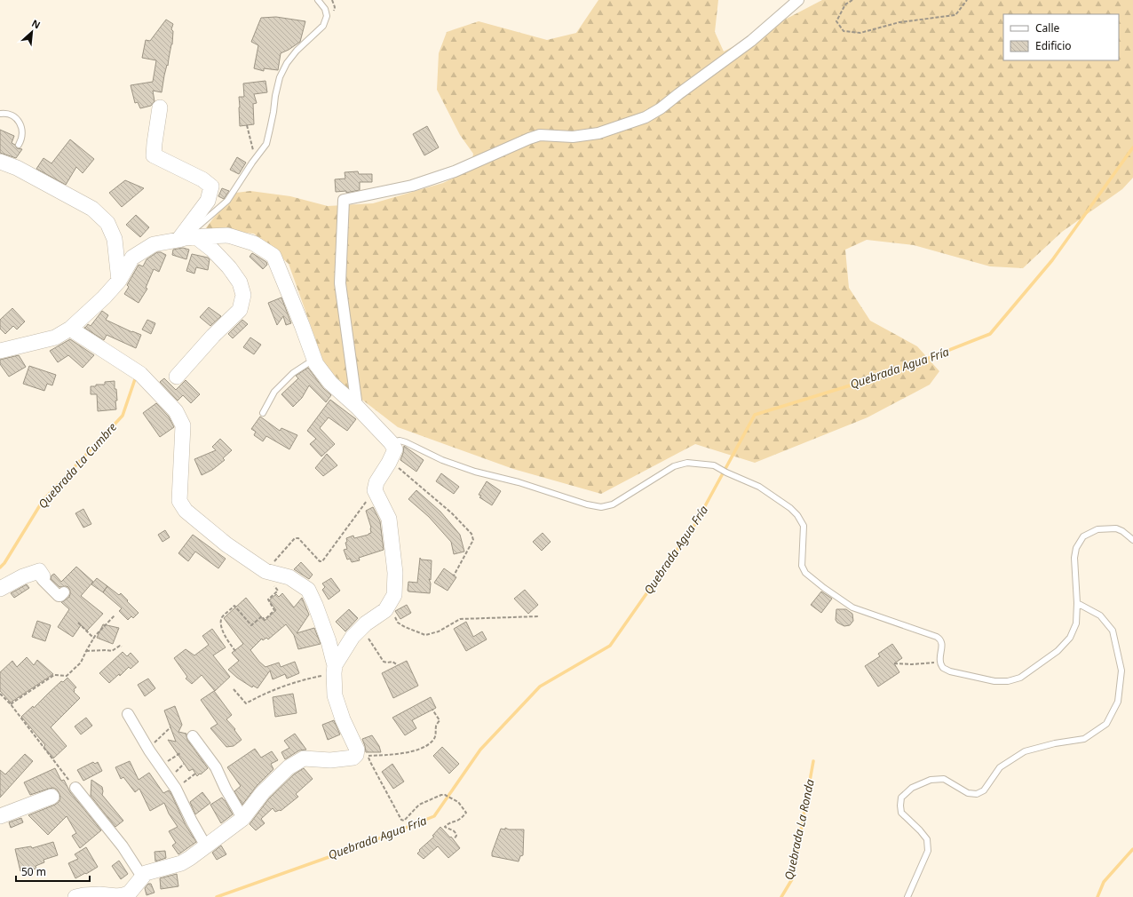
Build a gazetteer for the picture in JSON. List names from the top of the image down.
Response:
{
  "water": ["Quebrada Agua Fría", "Quebrada La Cumbre", "Quebrada La Ronda"],
  "legend": ["Calle", "Edificio"],
  "scale_bar": "50 m",
  "north": "top right"
}
